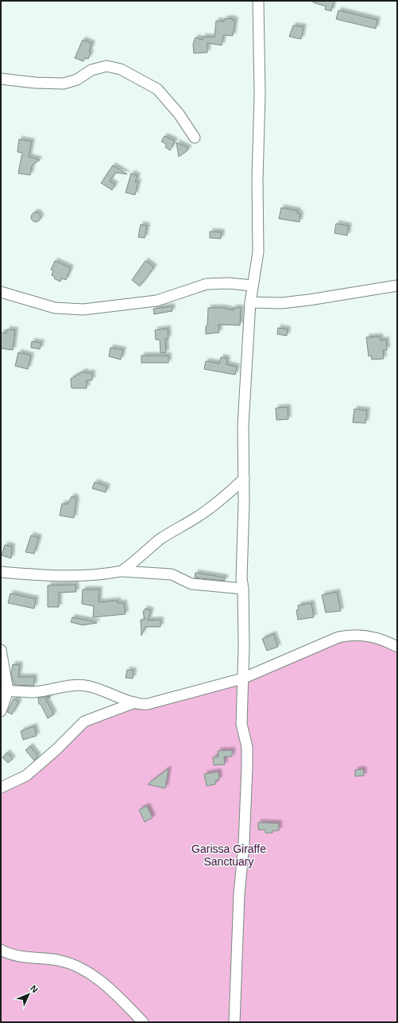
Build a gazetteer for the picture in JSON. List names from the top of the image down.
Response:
{
  "parks": ["Garissa Giraffe Sanctuary"],
  "north": "top right"
}
